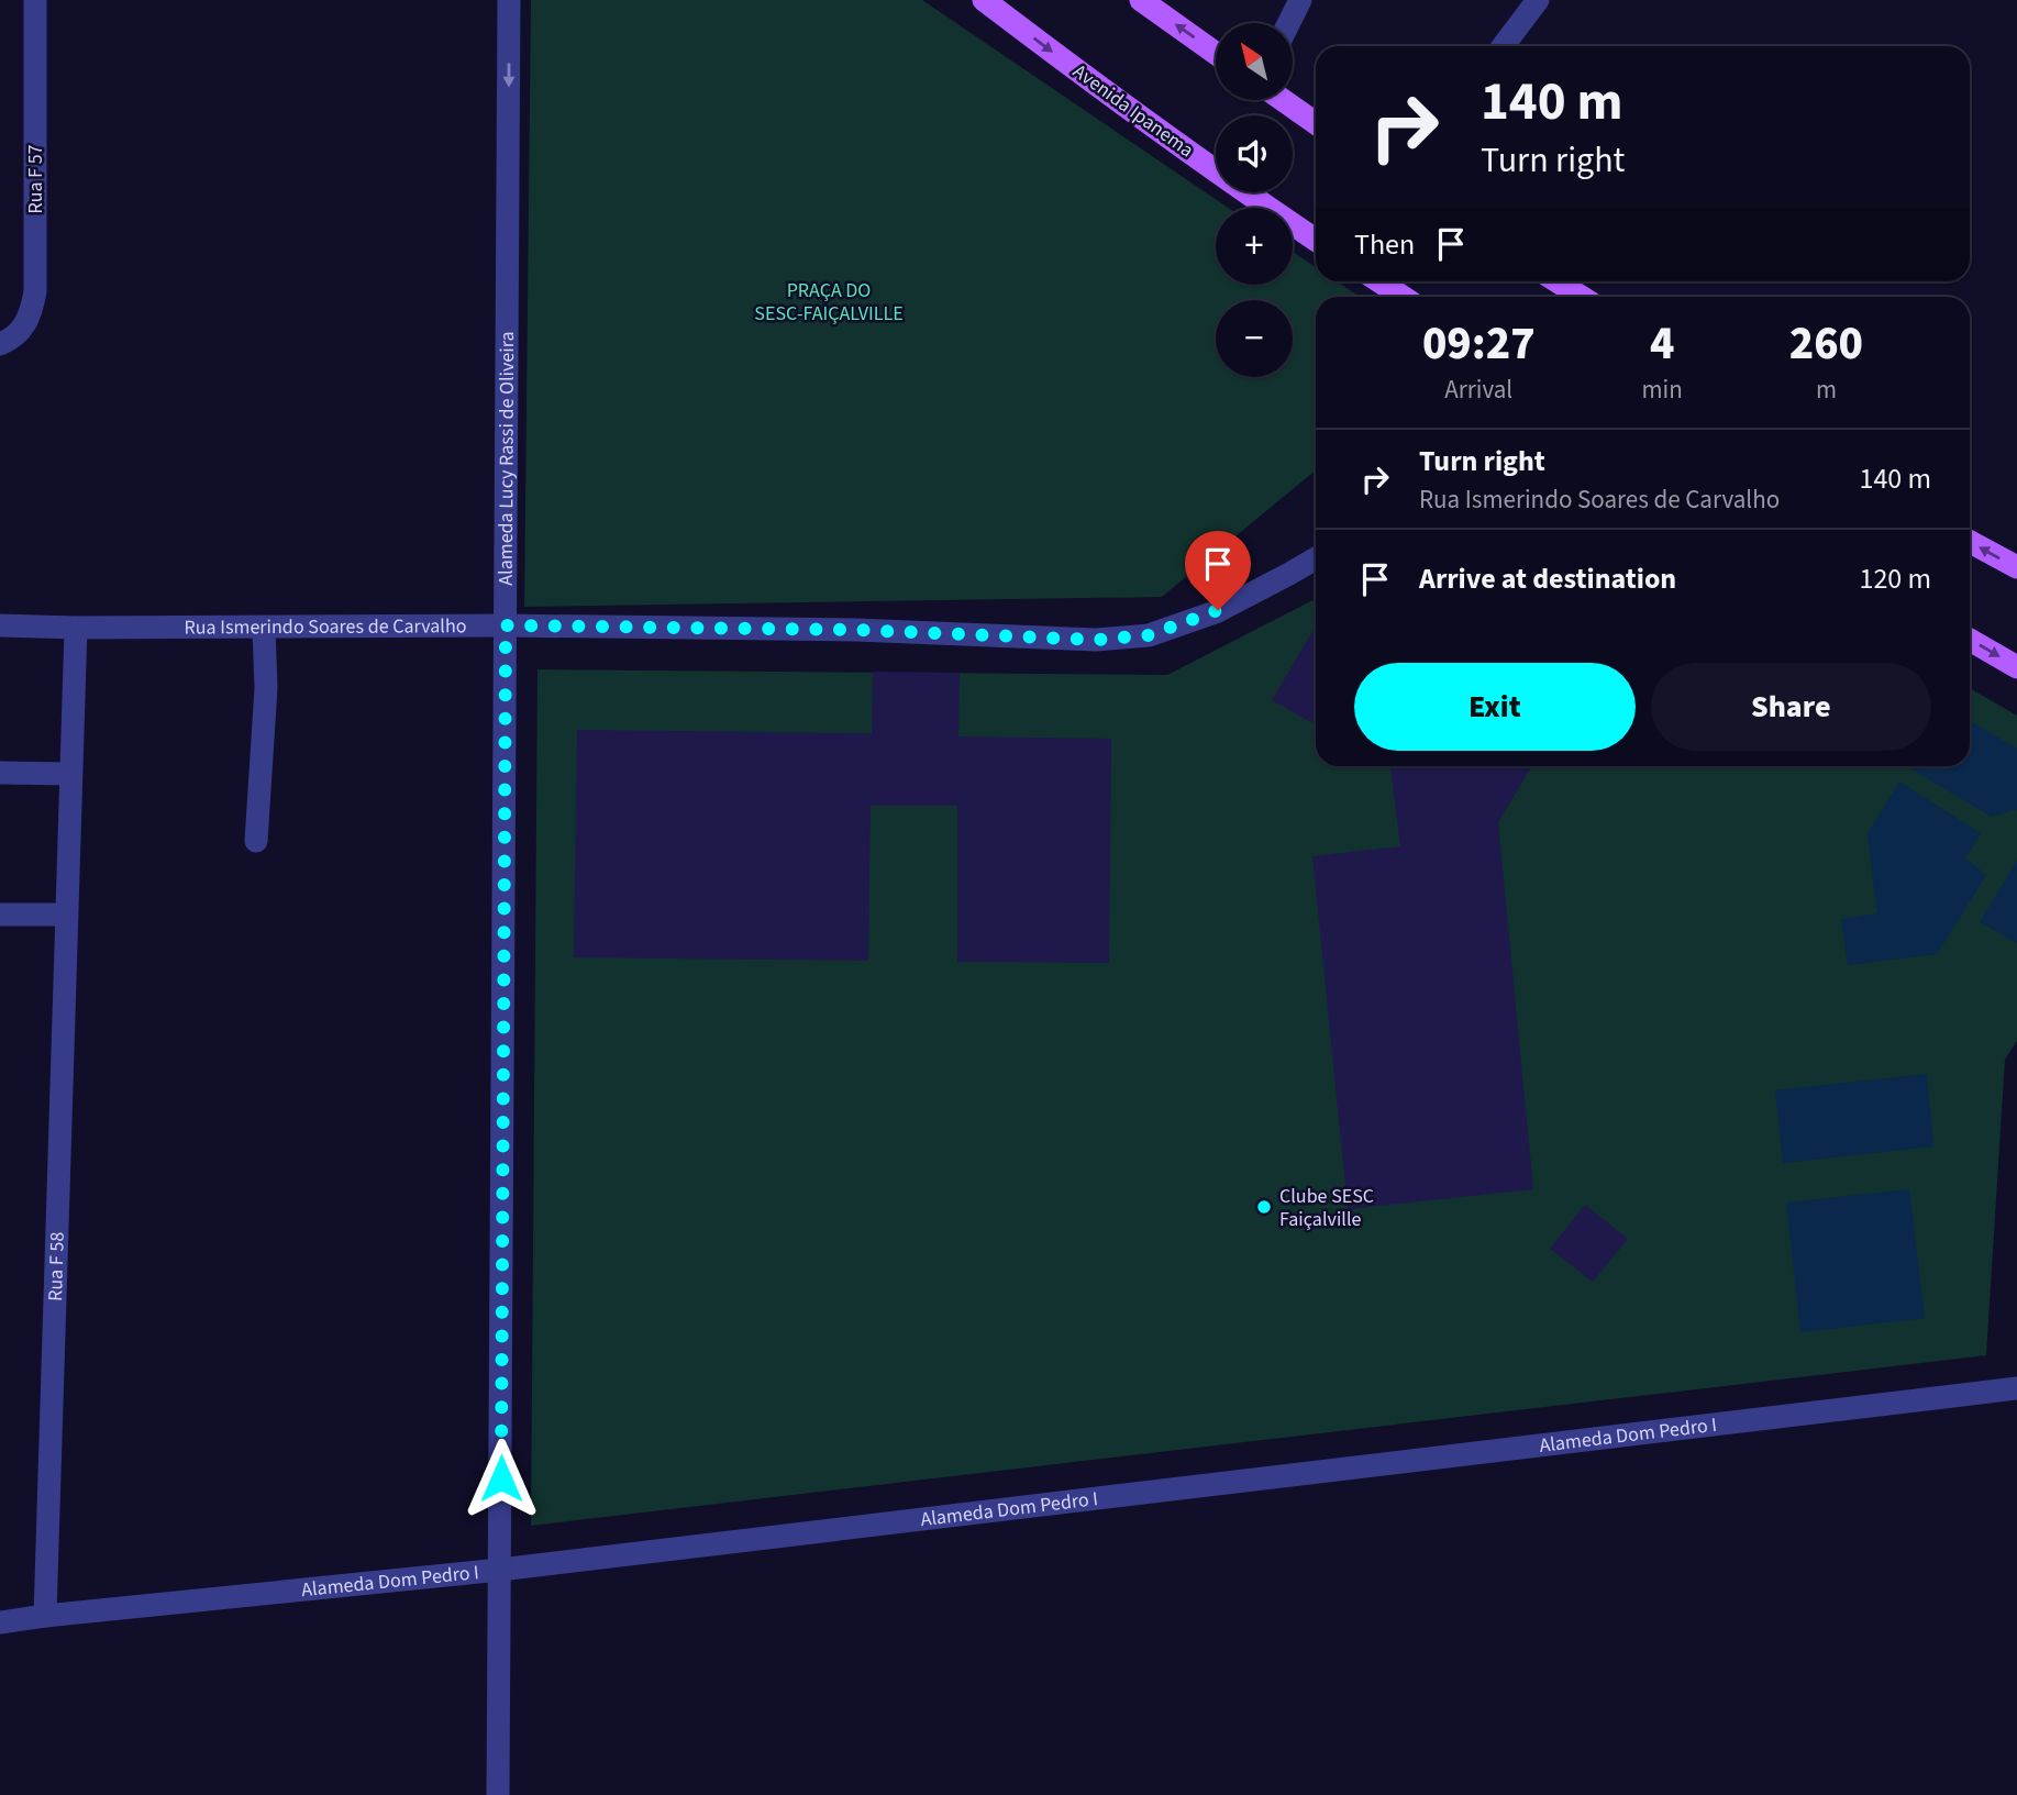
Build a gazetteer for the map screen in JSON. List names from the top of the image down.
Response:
{
  "streets": {
    "main road": ["Avenida Ipanema"],
    "street": [
      "Rua F 57",
      "Alameda Lucy Rassi de Oliveira",
      "Rua Ismerindo Soares de Carvalho",
      "Rua F 58",
      "Alameda Dom Pedro I"
    ]
  },
  "crossings": [
    ["Alameda Lucy Rassi de Oliveira", "Rua Ismerindo Soares de Carvalho"],
    ["Alameda Lucy Rassi de Oliveira", "Alameda Dom Pedro I"],
    ["Rua Ismerindo Soares de Carvalho", "Rua F 58"],
    ["Rua F 58", "Alameda Dom Pedro I"]
  ],
  "parks": ["PRAÇA DO SESC-FAIÇALVILLE"],
  "places": ["Clube SESC Faiçalville"],
  "north": "top left",
  "page": {
    "map_buttons": ["+", "−"],
    "turn": ["140 m", "Turn right"],
    "then": "Then",
    "eta": [
      "09:27",
      "Arrival",
      "4",
      "min",
      "260",
      "m"
    ],
    "list": [
      {
        "name": "Turn right",
        "note": "Rua Ismerindo Soares de Carvalho",
        "value": "140 m"
      },
      {
        "name": "Arrive at destination",
        "value": "120 m"
      }
    ],
    "buttons": ["Exit", "Share"]
  }
}
